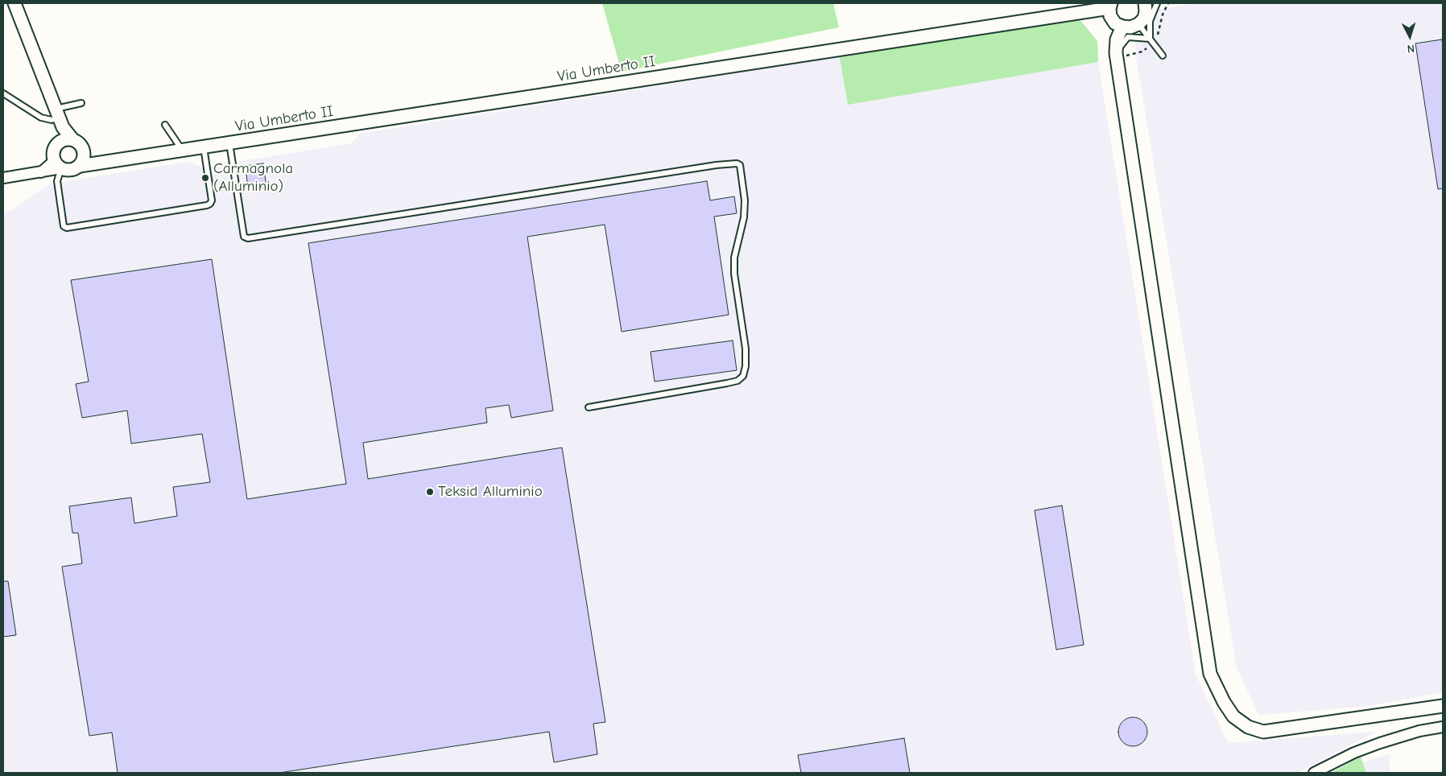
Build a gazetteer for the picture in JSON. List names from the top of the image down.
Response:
{
  "streets": {
    "street": ["Via Umberto II"]
  },
  "places": ["Carmagnola (Alluminio)", "Teksid Alluminio"],
  "north": "bottom"
}
